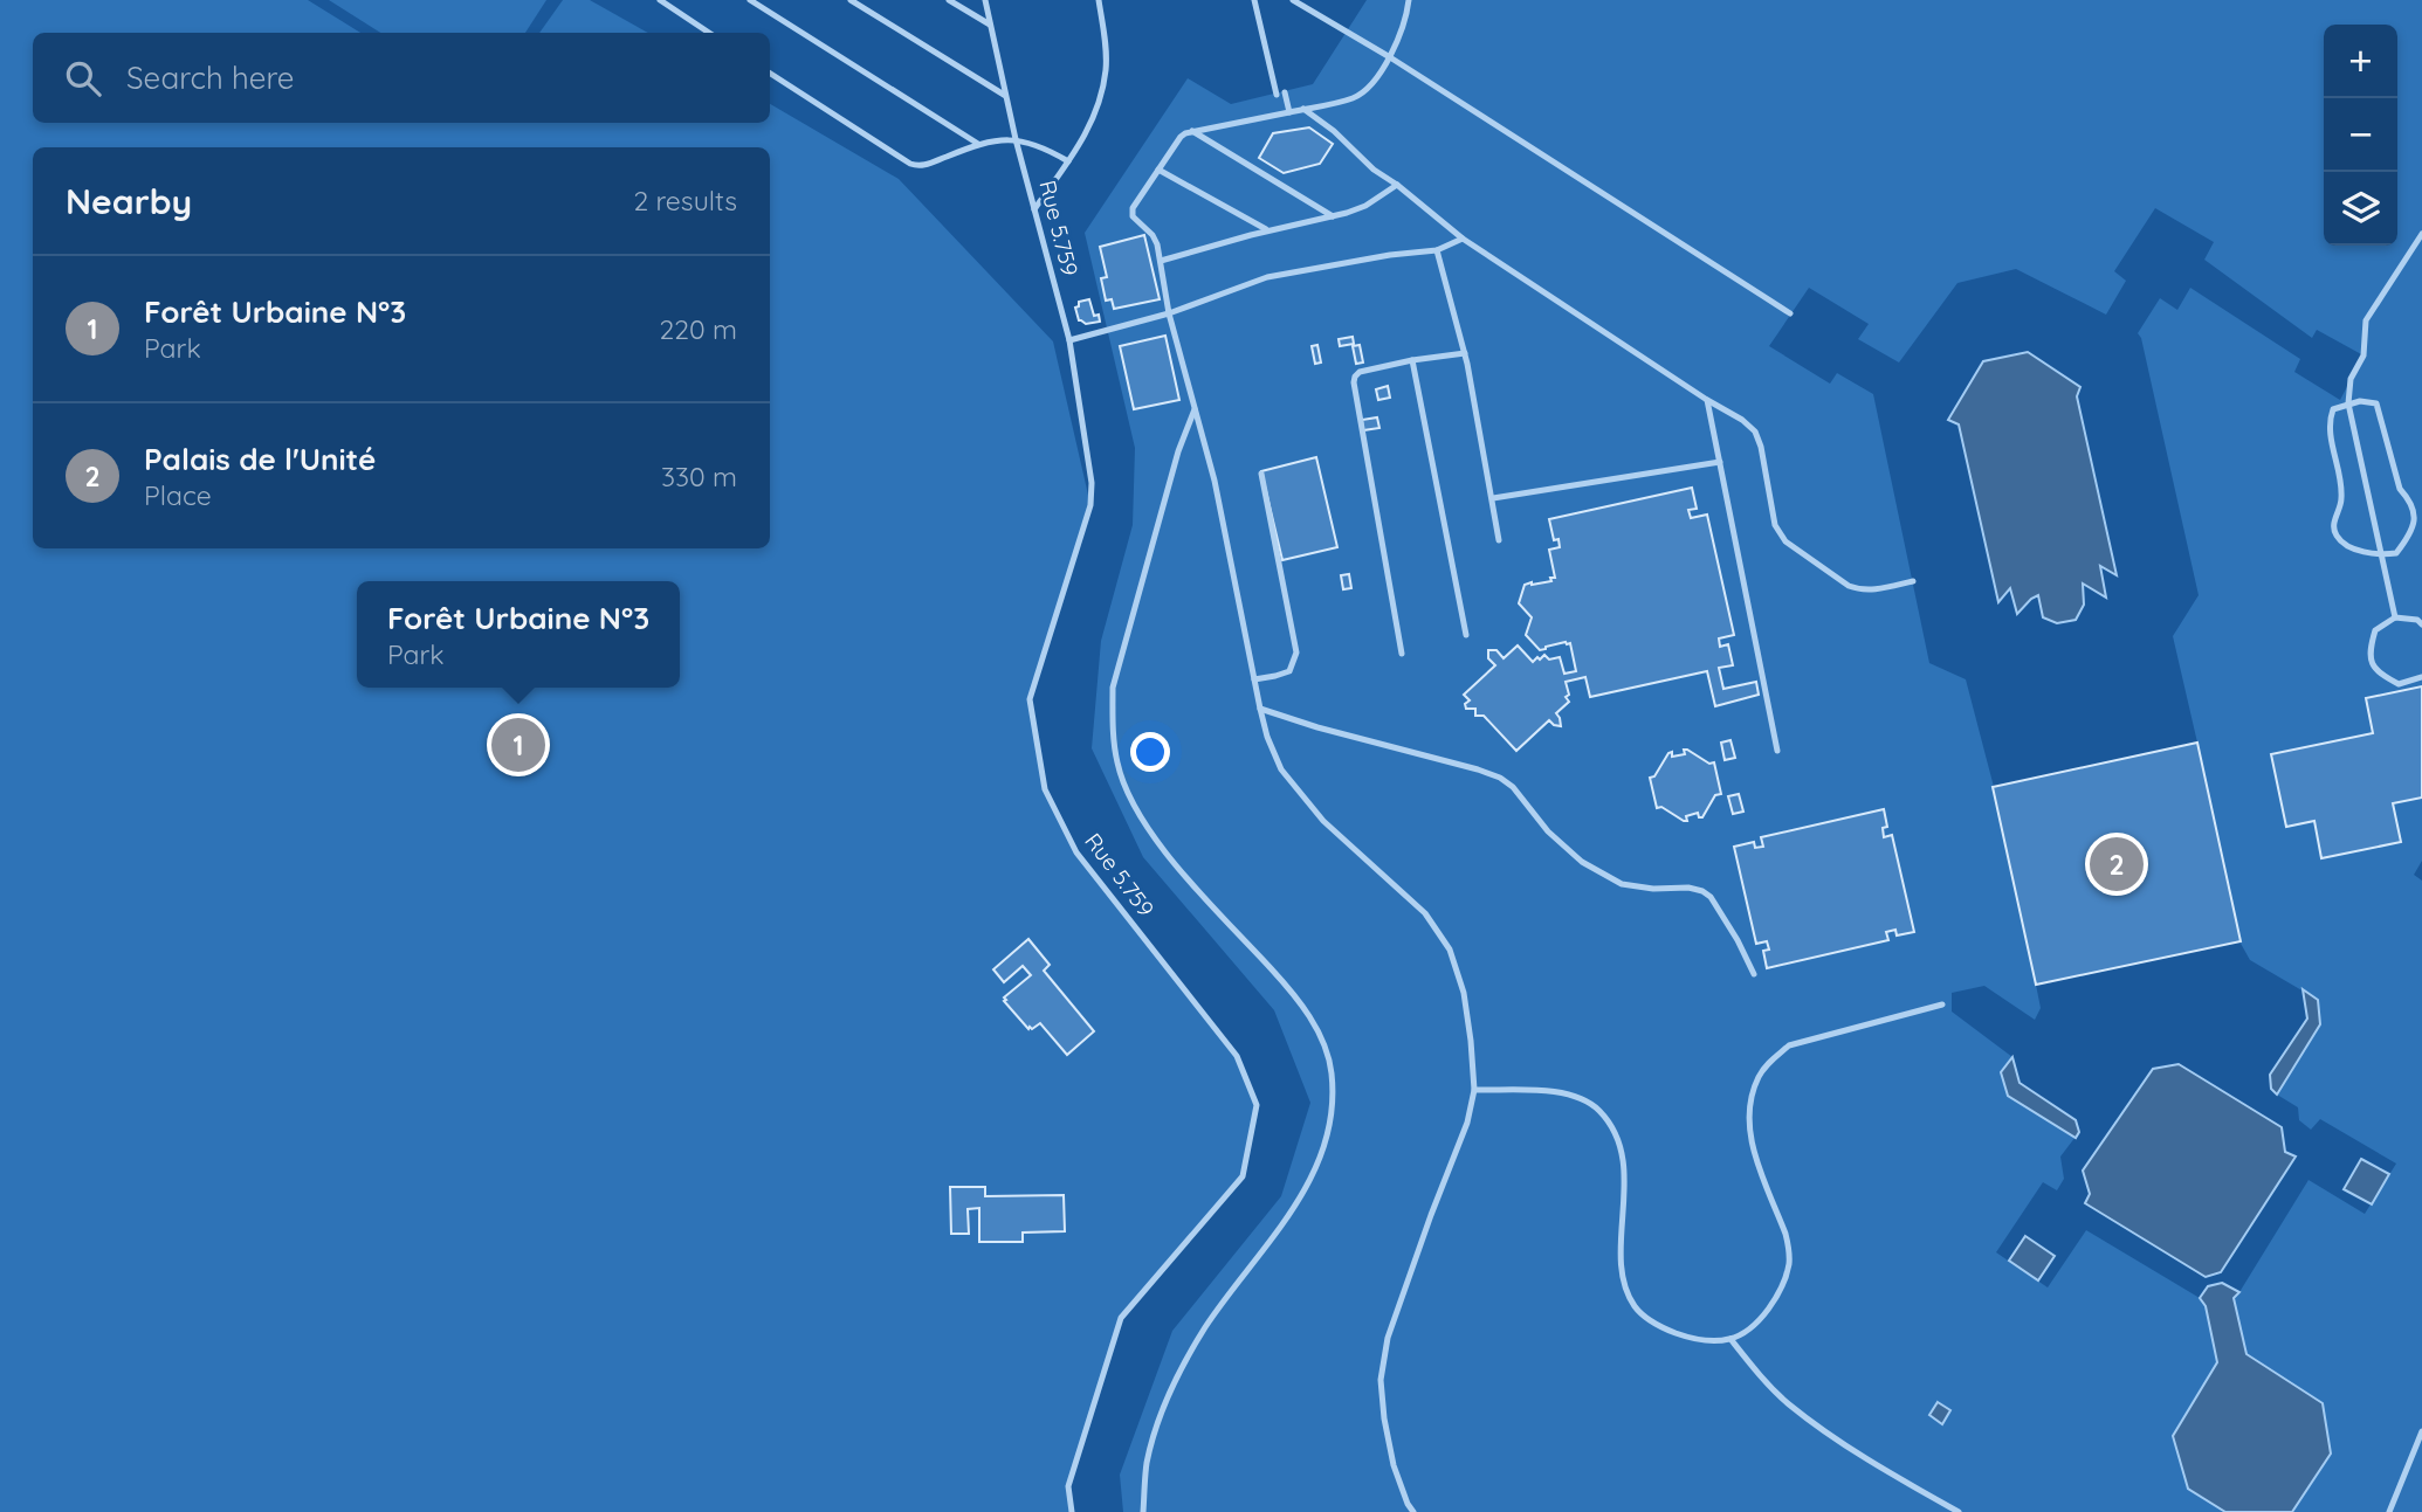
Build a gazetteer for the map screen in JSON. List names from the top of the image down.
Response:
{
  "streets": {
    "lane": ["Rue 5.759"]
  },
  "page": {
    "map_buttons": ["+", "−"],
    "search": "Search here",
    "heading": ["Nearby", "2 results"],
    "list": [
      {
        "mark": "1",
        "name": "Forêt Urbaine N°3",
        "note": "Park",
        "value": "220 m"
      },
      {
        "mark": "2",
        "name": "Palais de l'Unité",
        "note": "Place",
        "value": "330 m"
      }
    ],
    "popup": ["Forêt Urbaine N°3", "Park"],
    "pins": ["1", "2"]
  }
}
